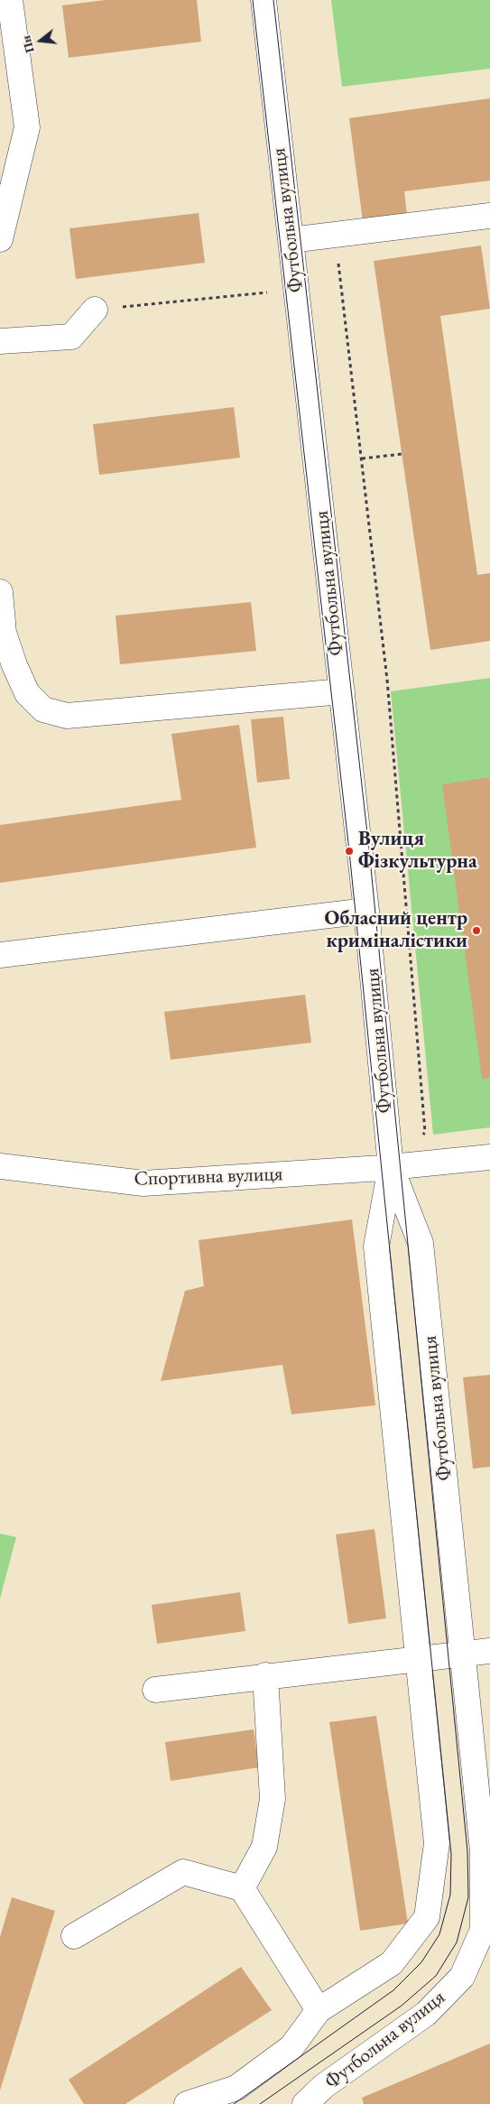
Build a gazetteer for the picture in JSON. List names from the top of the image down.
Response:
{
  "streets": {
    "street": ["Футбольна вулиця", "Спортивна вулиця"]
  },
  "crossings": [
    ["Футбольна вулиця", "Спортивна вулиця"]
  ],
  "places": ["Вулиця Фізкультурна", "Обласний центр криміналістики"],
  "north": "left"
}
